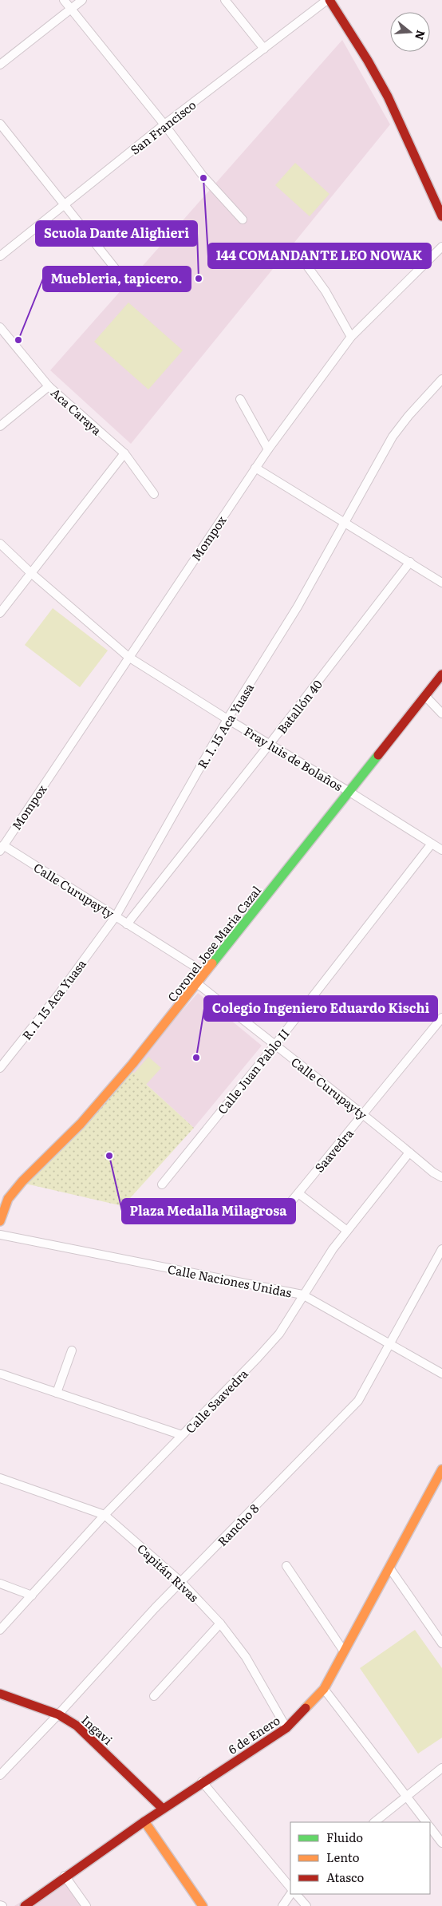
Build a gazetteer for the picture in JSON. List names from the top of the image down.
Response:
{
  "streets": {
    "main road": ["Coronel Jose Maria Cazal", "Ingavi", "6 de Enero"],
    "street": [
      "San Francisco",
      "Aca Caraya",
      "Mompox",
      "Batallón 40",
      "R. I. 15 Aca Yuasa",
      "Fray luis de Bolaños",
      "Calle Curupayty",
      "Calle Juan Pablo II",
      "Saavedra",
      "Calle Naciones Unidas",
      "Calle Saavedra",
      "Rancho 8",
      "Capitán Rivas"
    ]
  },
  "crossings": [
    ["Mompox", "Fray luis de Bolaños"],
    ["Mompox", "Calle Curupayty"],
    ["Batallón 40", "Fray luis de Bolaños"],
    ["Batallón 40", "Calle Curupayty"],
    ["R. I. 15 Aca Yuasa", "Fray luis de Bolaños"],
    ["R. I. 15 Aca Yuasa", "Calle Curupayty"],
    ["Fray luis de Bolaños", "Coronel Jose Maria Cazal"],
    ["Fray luis de Bolaños", "Calle Juan Pablo II"],
    ["Calle Curupayty", "Coronel Jose Maria Cazal"],
    ["Calle Curupayty", "Calle Juan Pablo II"],
    ["Calle Curupayty", "Saavedra"],
    ["Calle Curupayty", "Calle Saavedra"],
    ["Calle Naciones Unidas", "Calle Saavedra"],
    ["Calle Naciones Unidas", "Rancho 8"],
    ["Calle Saavedra", "Capitán Rivas"],
    ["Rancho 8", "Capitán Rivas"],
    ["Rancho 8", "Ingavi"],
    ["Capitán Rivas", "6 de Enero"],
    ["Ingavi", "6 de Enero"]
  ],
  "places": [
    "144 COMANDANTE LEO NOWAK",
    "Scuola Dante Alighieri",
    "Muebleria, tapicero.",
    "Colegio Ingeniero Eduardo Kischi",
    "Plaza Medalla Milagrosa"
  ],
  "legend": ["Fluido", "Lento", "Atasco"],
  "north": "right"
}
